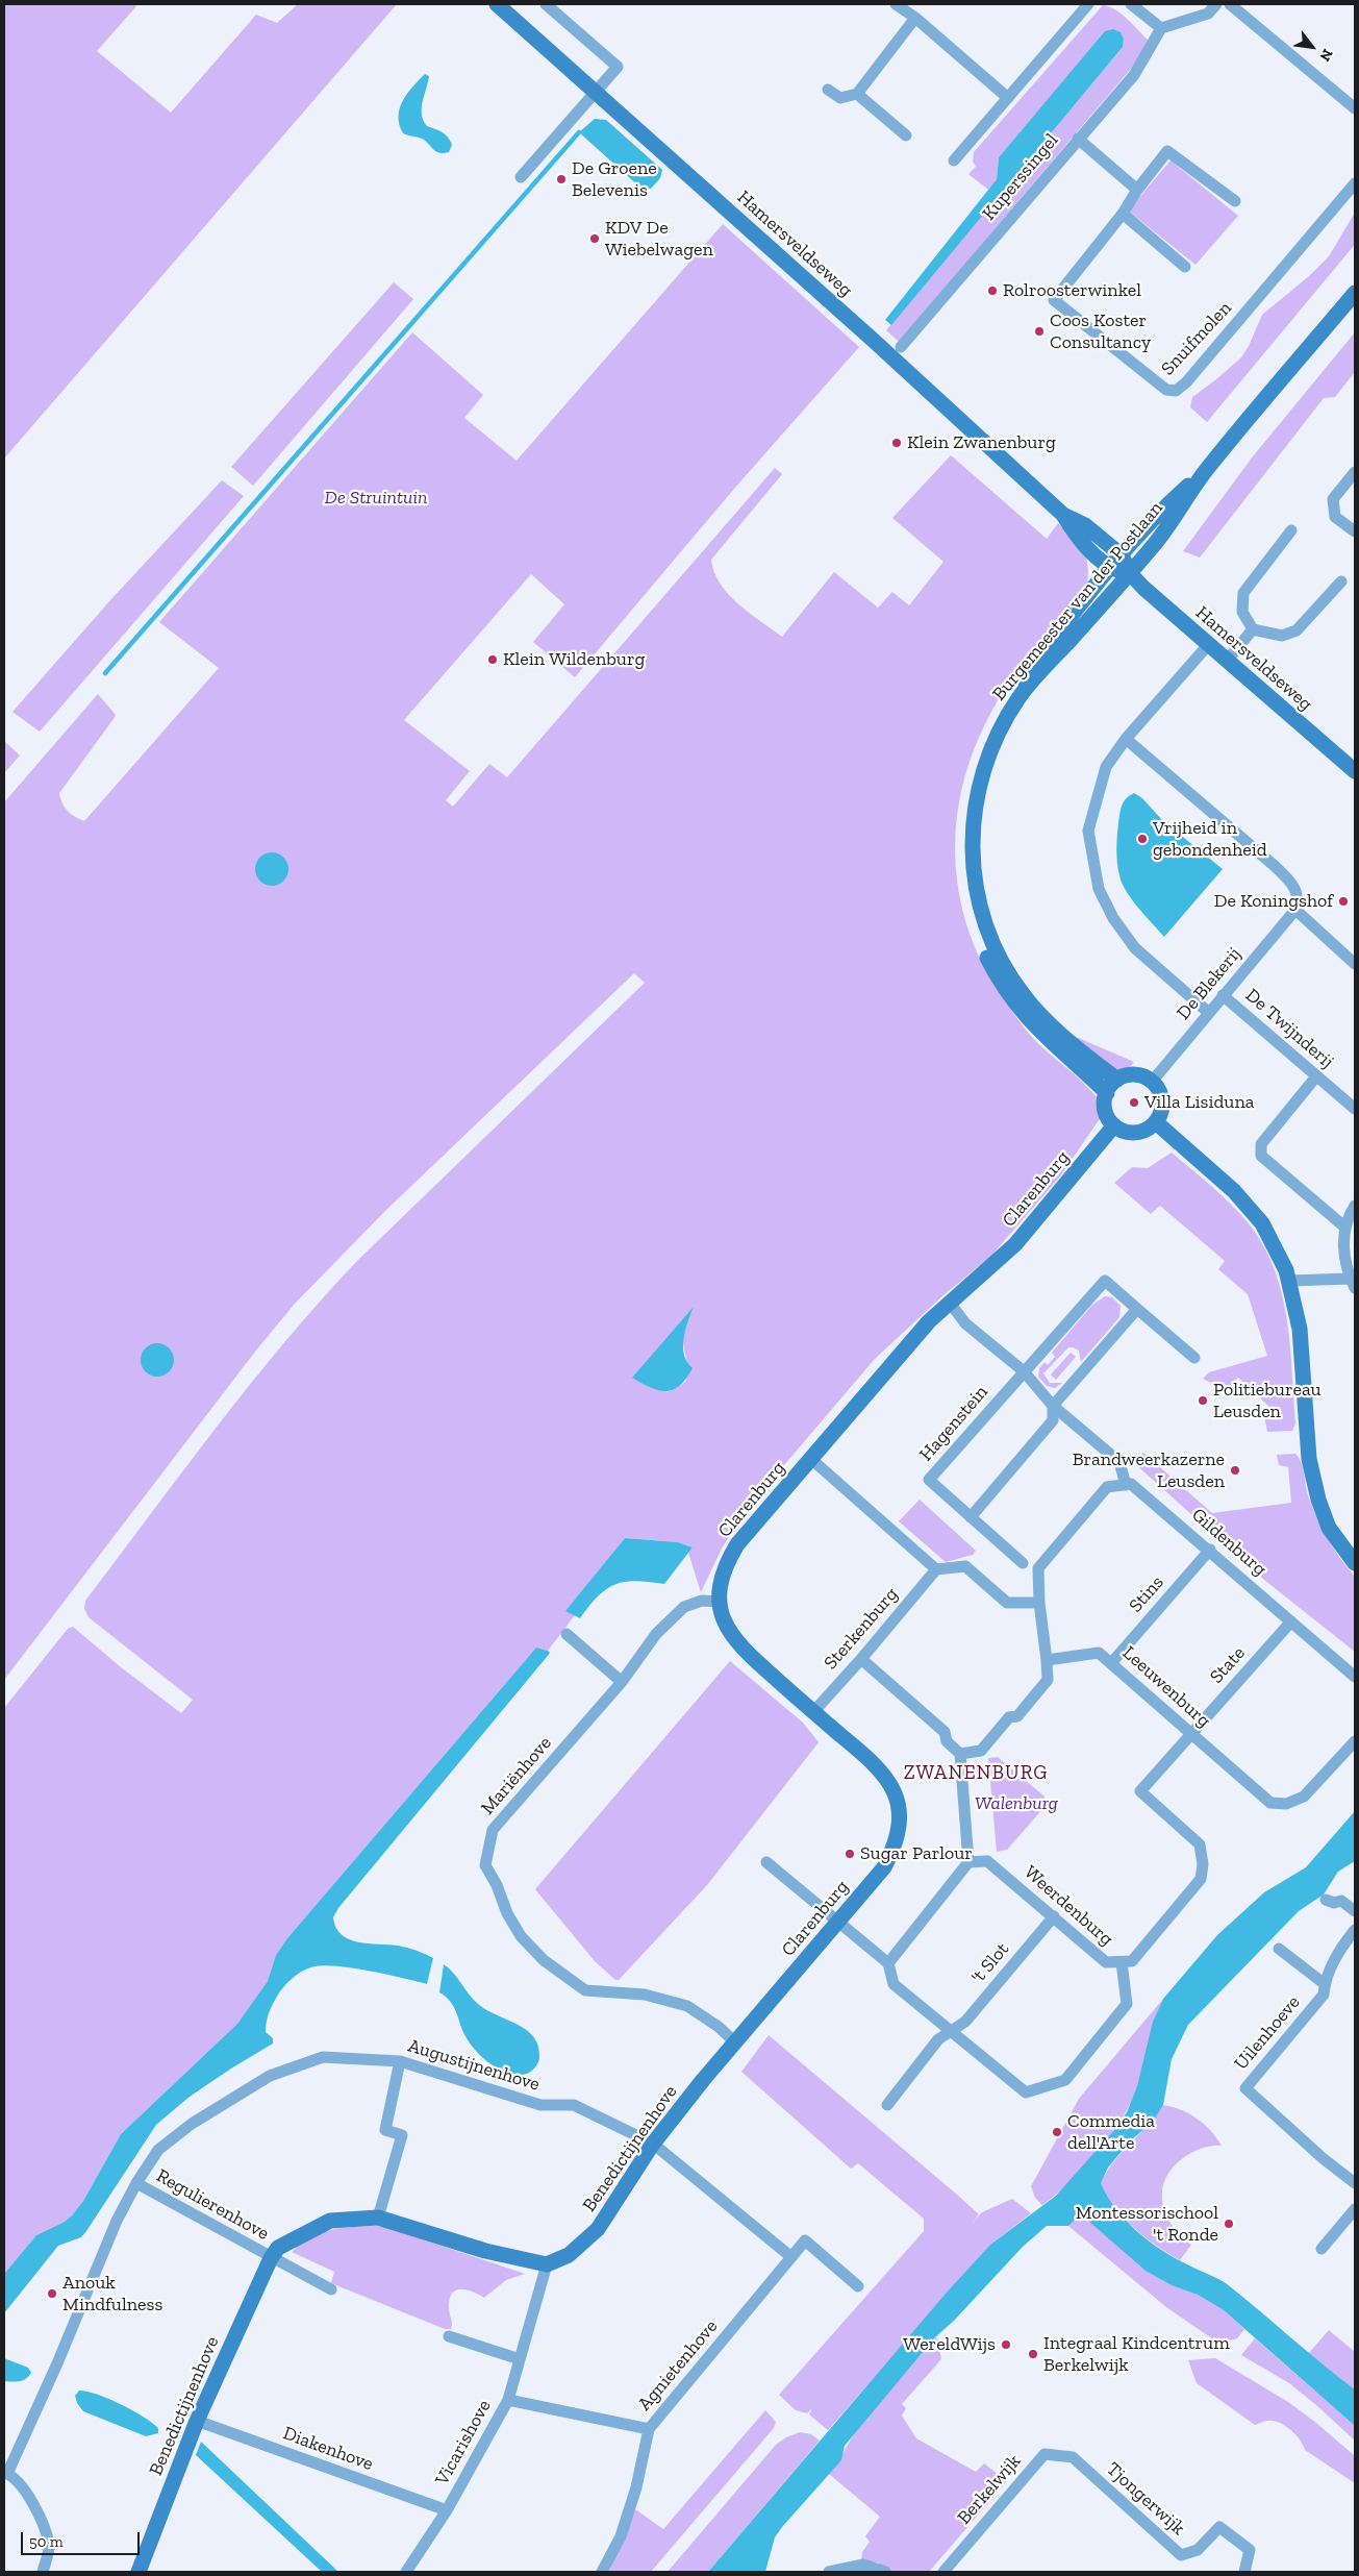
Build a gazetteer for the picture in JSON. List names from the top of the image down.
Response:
{
  "streets": {
    "street": [
      "Kuperssingel",
      "Hamersveldseweg",
      "Snuifmolen",
      "Burgemeester van der Postlaan",
      "De Blekerij",
      "De Twijnderij",
      "Clarenburg",
      "Hagenstein",
      "Gildenburg",
      "Stins",
      "Sterkenburg",
      "State",
      "Leeuwenburg",
      "Mariënhove",
      "Weerdenburg",
      "'t Slot",
      "Uilenhoeve",
      "Augustijnenhove",
      "Benedictijnenhove",
      "Regulierenhove",
      "Agnietenhove",
      "Vicarishove",
      "Diakenhove",
      "Berkelwijk",
      "Tjongerwijk"
    ]
  },
  "crossings": [
    ["Hamersveldseweg", "Burgemeester van der Postlaan"],
    ["Burgemeester van der Postlaan", "De Blekerij"],
    ["Burgemeester van der Postlaan", "Clarenburg"],
    ["De Blekerij", "De Twijnderij"],
    ["De Blekerij", "Clarenburg"],
    ["Clarenburg", "Sterkenburg"],
    ["Clarenburg", "Mariënhove"],
    ["Clarenburg", "Benedictijnenhove"],
    ["Gildenburg", "Stins"],
    ["Gildenburg", "State"],
    ["Stins", "Leeuwenburg"],
    ["State", "Leeuwenburg"],
    ["State", "Weerdenburg"],
    ["Leeuwenburg", "Weerdenburg"],
    ["Mariënhove", "Benedictijnenhove"],
    ["Weerdenburg", "'t Slot"],
    ["Augustijnenhove", "Benedictijnenhove"],
    ["Augustijnenhove", "Regulierenhove"],
    ["Benedictijnenhove", "Regulierenhove"],
    ["Benedictijnenhove", "Diakenhove"],
    ["Agnietenhove", "Vicarishove"],
    ["Vicarishove", "Diakenhove"],
    ["Berkelwijk", "Tjongerwijk"]
  ],
  "districts": ["ZWANENBURG"],
  "parks": ["De Struintuin", "Walenburg"],
  "places": [
    "De Groene Belevenis",
    "KDV De Wiebelwagen",
    "Rolroosterwinkel",
    "Coos Koster Consultancy",
    "Klein Zwanenburg",
    "Klein Wildenburg",
    "Vrijheid in gebondenheid",
    "De Koningshof",
    "Villa Lisiduna",
    "Politiebureau Leusden",
    "Brandweerkazerne Leusden",
    "Sugar Parlour",
    "Commedia dell'Arte",
    "Montessorischool 't Ronde",
    "Anouk Mindfulness",
    "WereldWijs",
    "Integraal Kindcentrum Berkelwijk"
  ],
  "scale_bar": "50 m",
  "north": "bottom right"
}
